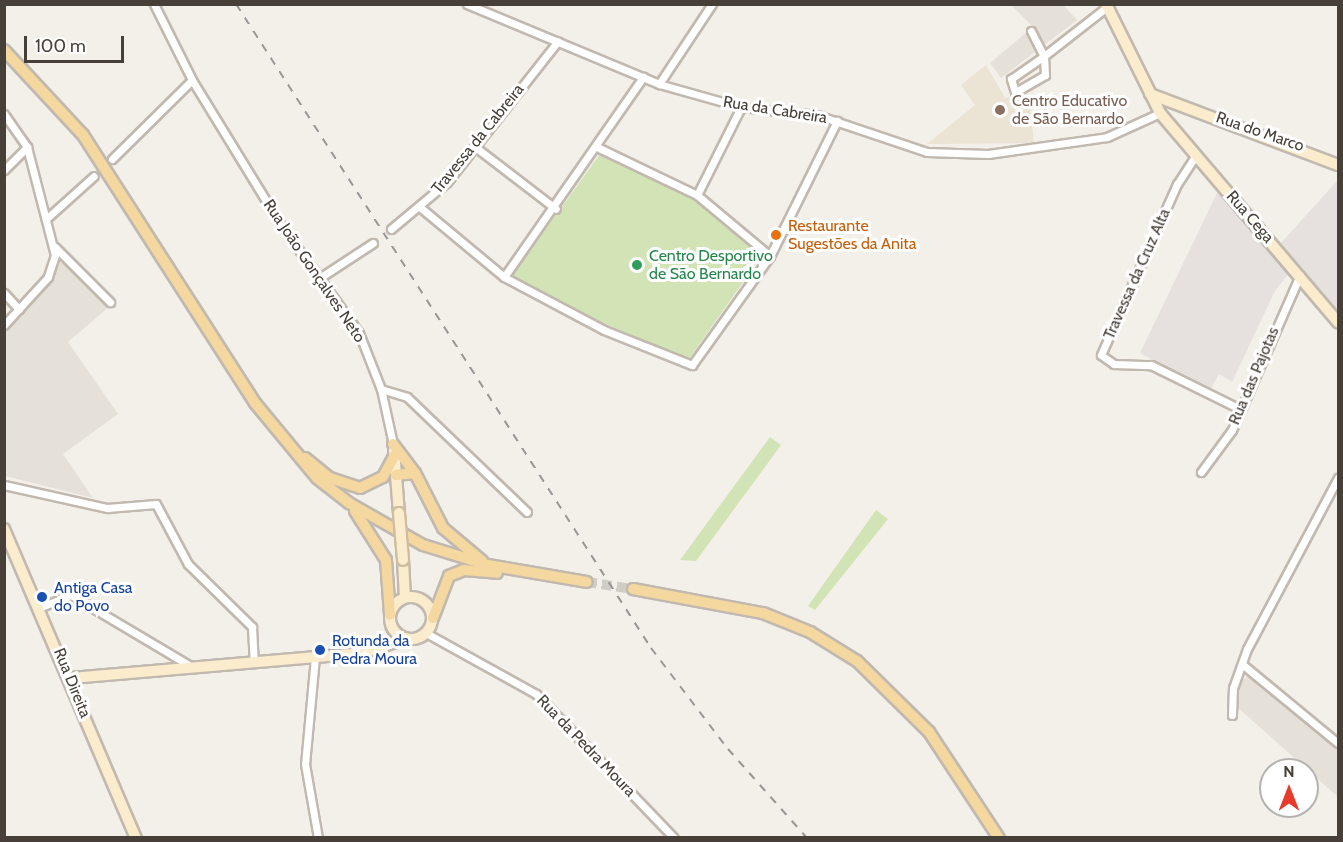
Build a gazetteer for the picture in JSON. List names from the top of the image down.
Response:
{
  "streets": {
    "main road": [
      "Rua do Marco",
      "Rua Cega",
      "Rua João Gonçalves Neto",
      "Rua Direita"
    ],
    "street": [
      "Rua da Cabreira",
      "Travessa da Cabreira",
      "Travessa da Cruz Alta",
      "Rua das Pajotas",
      "Rua da Pedra Moura"
    ]
  },
  "crossings": [
    ["Rua da Cabreira", "Travessa da Cabreira"],
    ["Rua da Cabreira", "Rua Cega"],
    ["Rua Cega", "Travessa da Cruz Alta"],
    ["Rua Cega", "Rua das Pajotas"],
    ["Rua João Gonçalves Neto", "Rua da Pedra Moura"],
    ["Travessa da Cruz Alta", "Rua das Pajotas"]
  ],
  "places": [
    "Centro Educativo de São Bernardo",
    "Restaurante Sugestões da Anita",
    "Centro Desportivo de São Bernardo",
    "Antiga Casa do Povo",
    "Rotunda da Pedra Moura"
  ],
  "scale_bar": "100 m",
  "north": "top"
}
